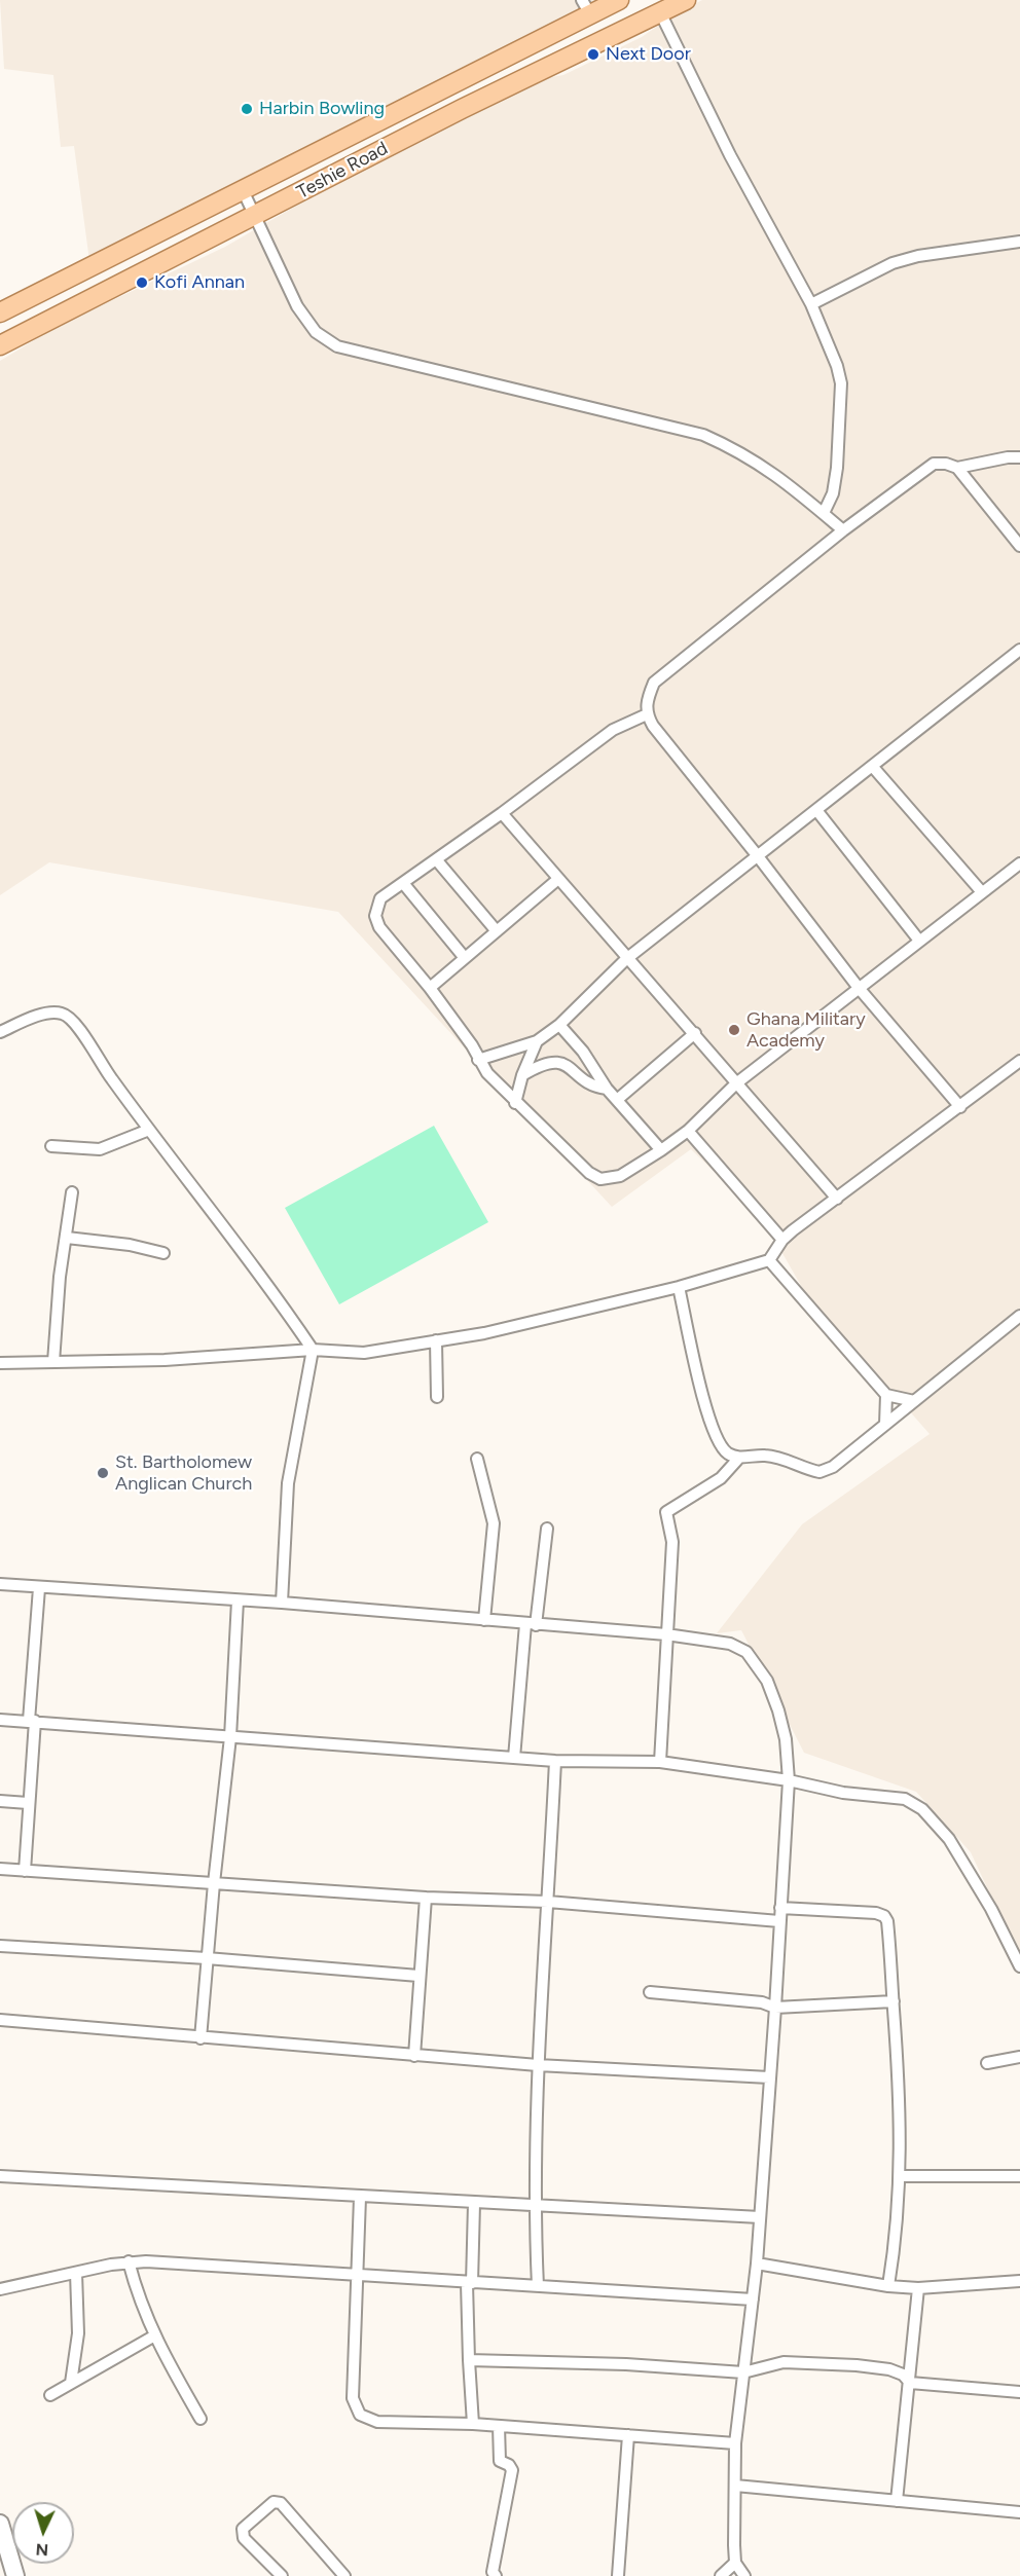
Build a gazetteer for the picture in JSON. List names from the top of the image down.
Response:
{
  "streets": {
    "main road": ["Teshie Road"]
  },
  "places": [
    "Next Door",
    "Harbin Bowling",
    "Kofi Annan",
    "Ghana Military Academy",
    "St. Bartholomew Anglican Church"
  ],
  "north": "bottom"
}
